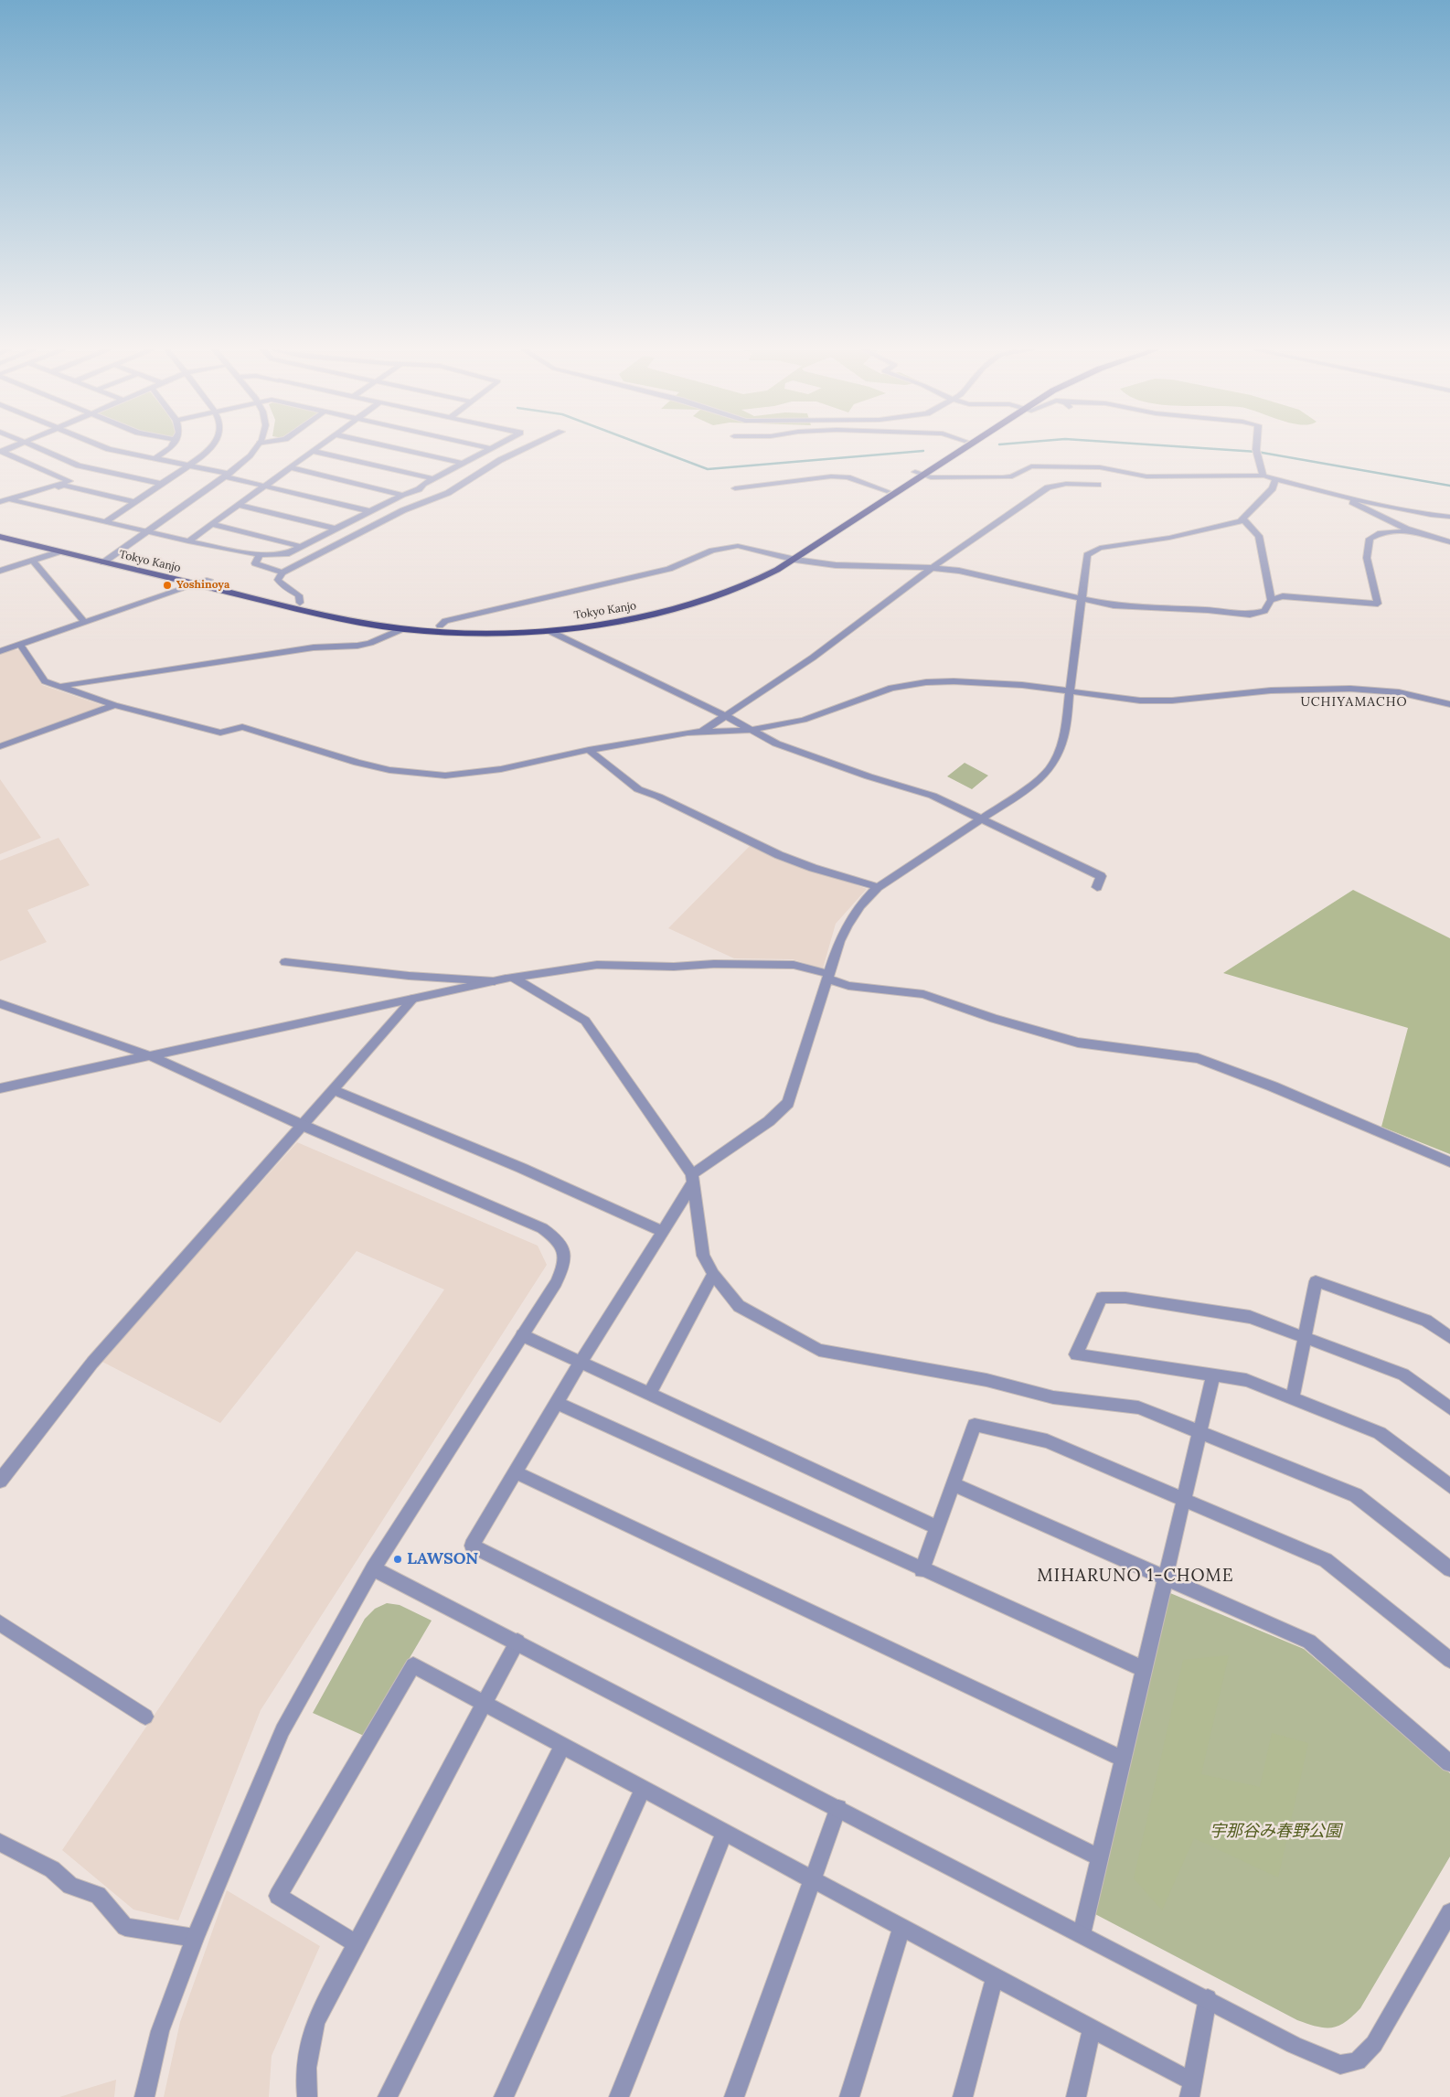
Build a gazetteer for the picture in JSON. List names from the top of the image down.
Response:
{
  "streets": {
    "highway": ["Tokyo Kanjo"]
  },
  "districts": ["UCHIYAMACHO", "MIHARUNO 1-CHOME"],
  "parks": ["宇那谷み春野公園"],
  "places": ["Yoshinoya", "LAWSON"]
}
